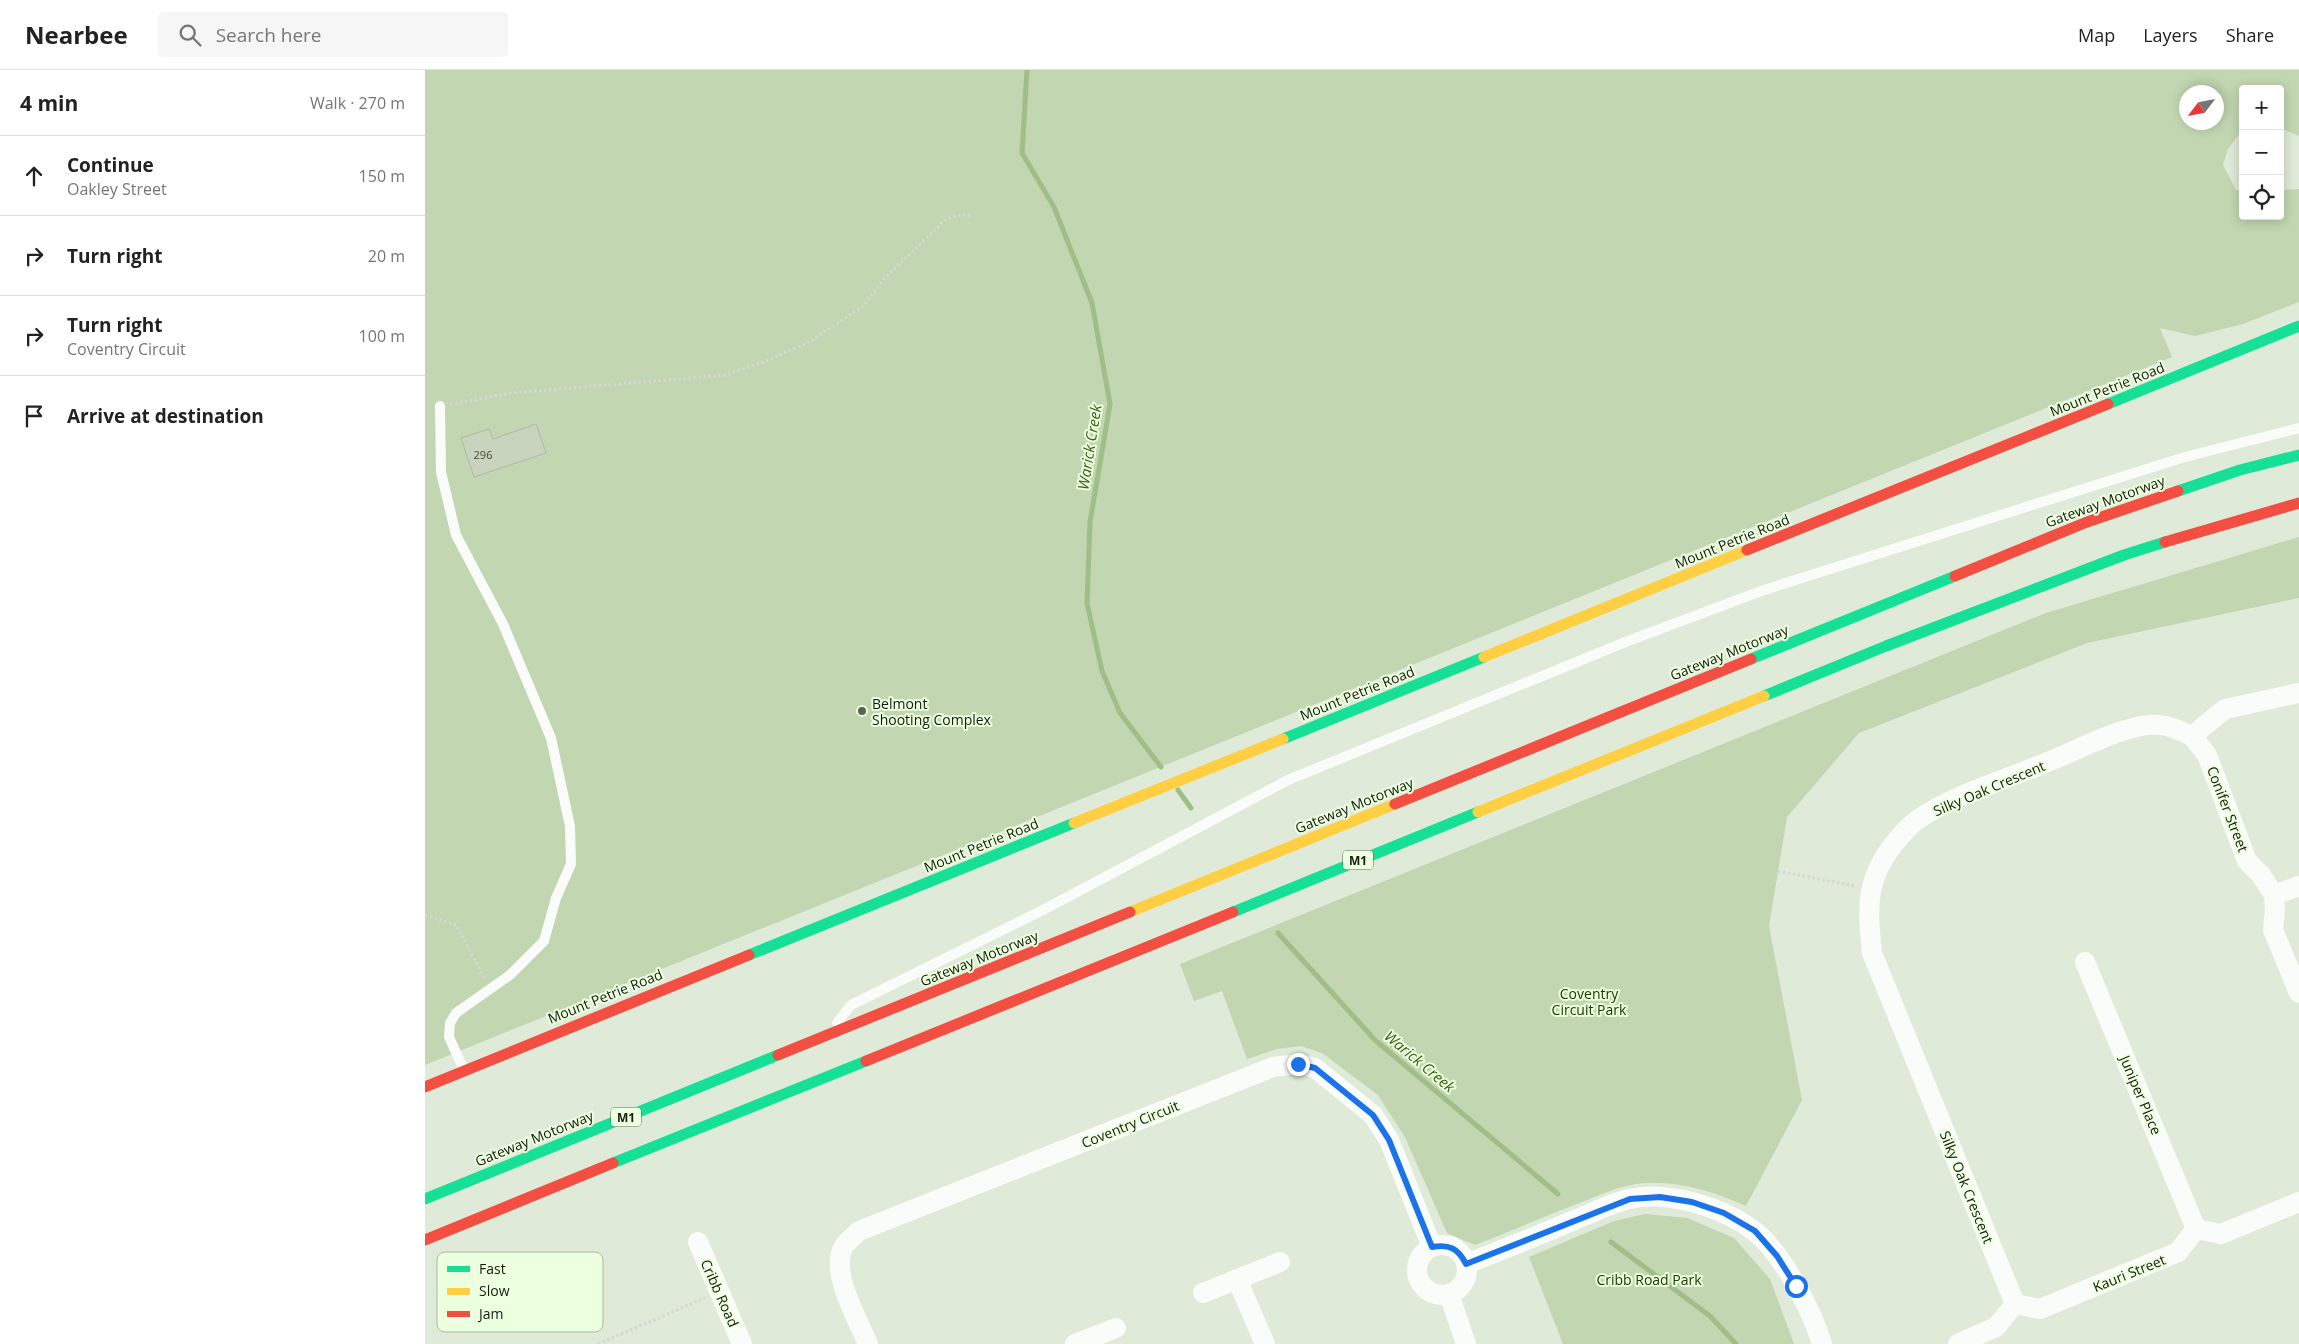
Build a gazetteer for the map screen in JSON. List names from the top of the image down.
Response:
{
  "streets": {
    "main road": ["Mount Petrie Road", "Gateway Motorway", "M1"],
    "street": [
      "Silky Oak Crescent",
      "Conifer Street",
      "Juniper Place",
      "Coventry Circuit",
      "Kauri Street",
      "Cribb Road"
    ]
  },
  "crossings": [
    ["Silky Oak Crescent", "Conifer Street"],
    ["Silky Oak Crescent", "Kauri Street"],
    ["Juniper Place", "Kauri Street"]
  ],
  "water": ["Warick Creek"],
  "parks": ["Coventry Circuit Park", "Cribb Road Park"],
  "places": ["Belmont Shooting Complex"],
  "house_numbers": ["296"],
  "legend": ["Fast", "Slow", "Jam"],
  "north": "bottom left",
  "page": {
    "header": "Nearbee",
    "search": "Search here",
    "nav": ["Map", "Layers", "Share"],
    "heading": ["4 min", "Walk · 270 m"],
    "map_buttons": ["+", "−"],
    "list": [
      ["Continue", "Oakley Street", "150 m"],
      ["Turn right", "20 m"],
      ["Turn right", "Coventry Circuit", "100 m"],
      "Arrive at destination"
    ]
  }
}
